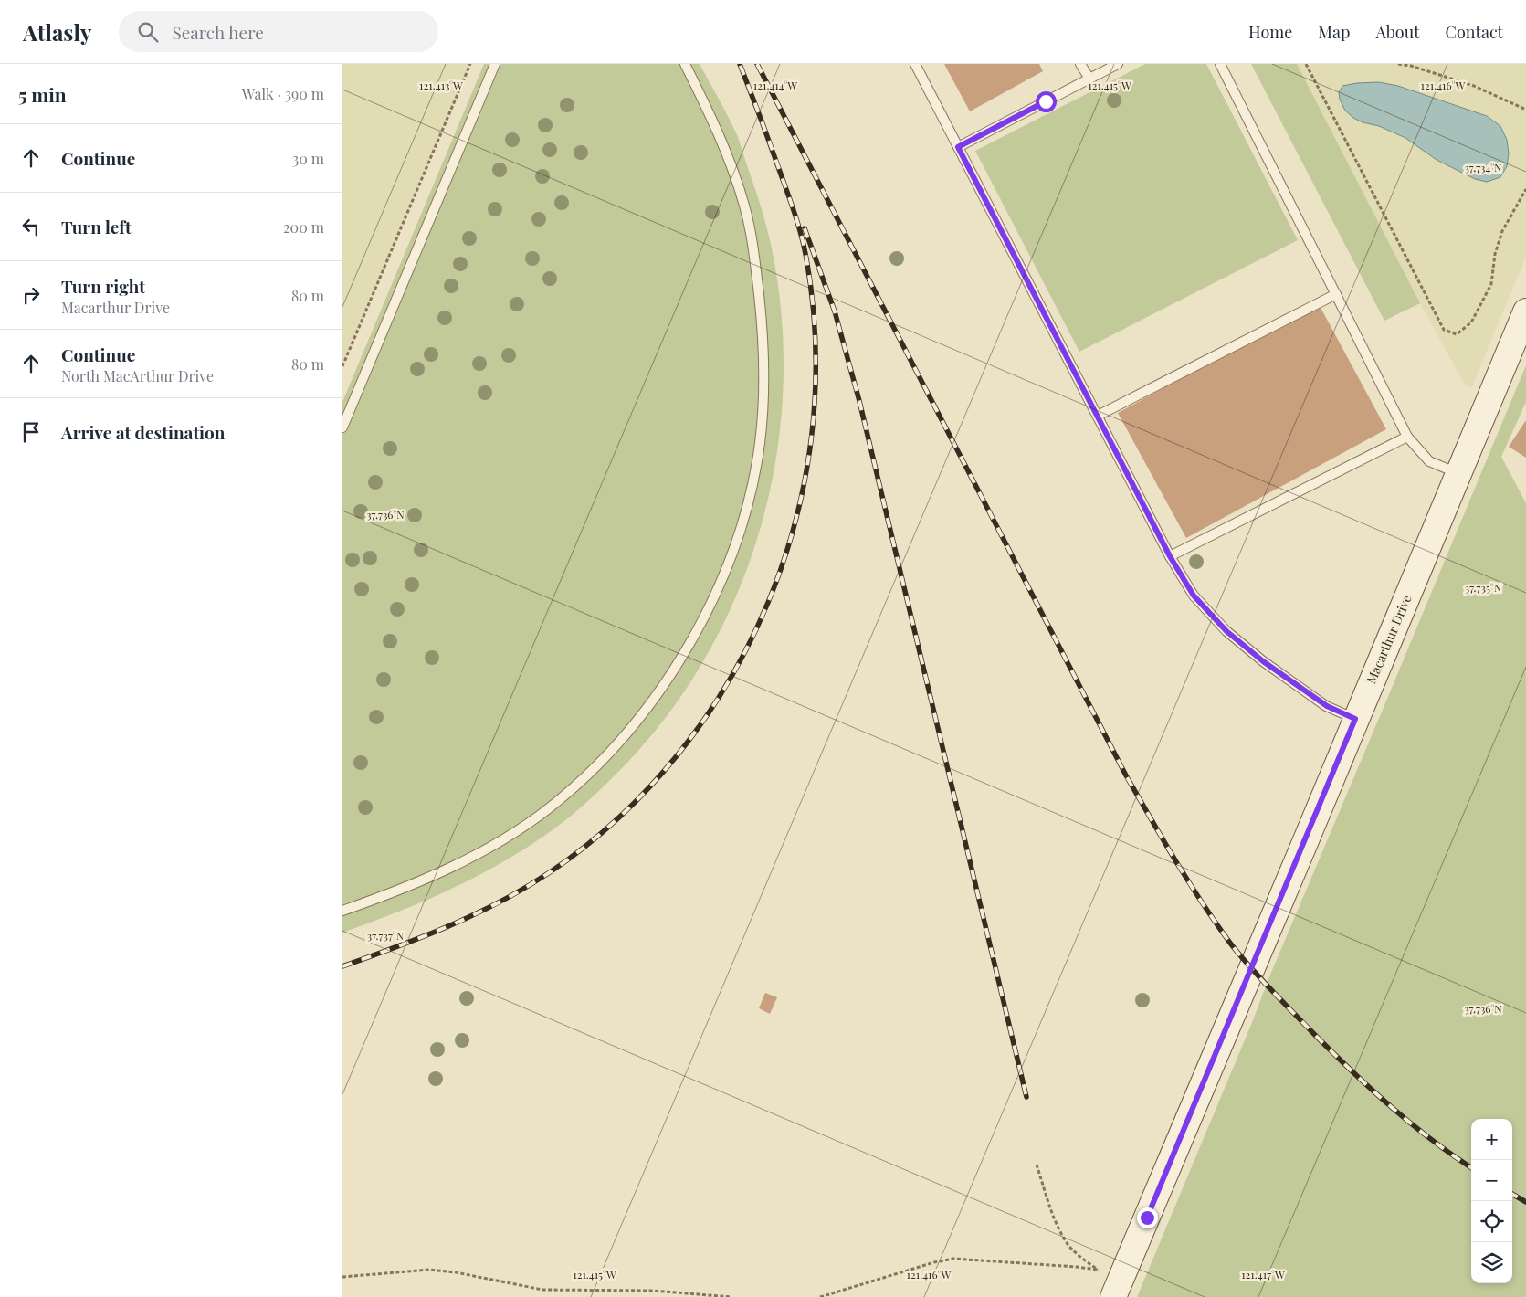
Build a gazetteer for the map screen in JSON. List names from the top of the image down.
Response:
{
  "streets": {
    "main road": ["Macarthur Drive"]
  },
  "page": {
    "header": "Atlasly",
    "search": "Search here",
    "nav": [
      "Home",
      "Map",
      "About",
      "Contact"
    ],
    "heading": ["5 min", "Walk · 390 m"],
    "list": [
      ["Continue", "30 m"],
      ["Turn left", "200 m"],
      ["Turn right", "Macarthur Drive", "80 m"],
      ["Continue", "North MacArthur Drive", "80 m"],
      "Arrive at destination"
    ],
    "map_buttons": ["+", "−"]
  },
  "coordinates": [
    "121.413°W",
    "121.414°W",
    "121.415°W",
    "121.416°W",
    "37.734°N",
    "37.736°N",
    "37.735°N",
    "37.737°N",
    "121.417°W"
  ]
}
